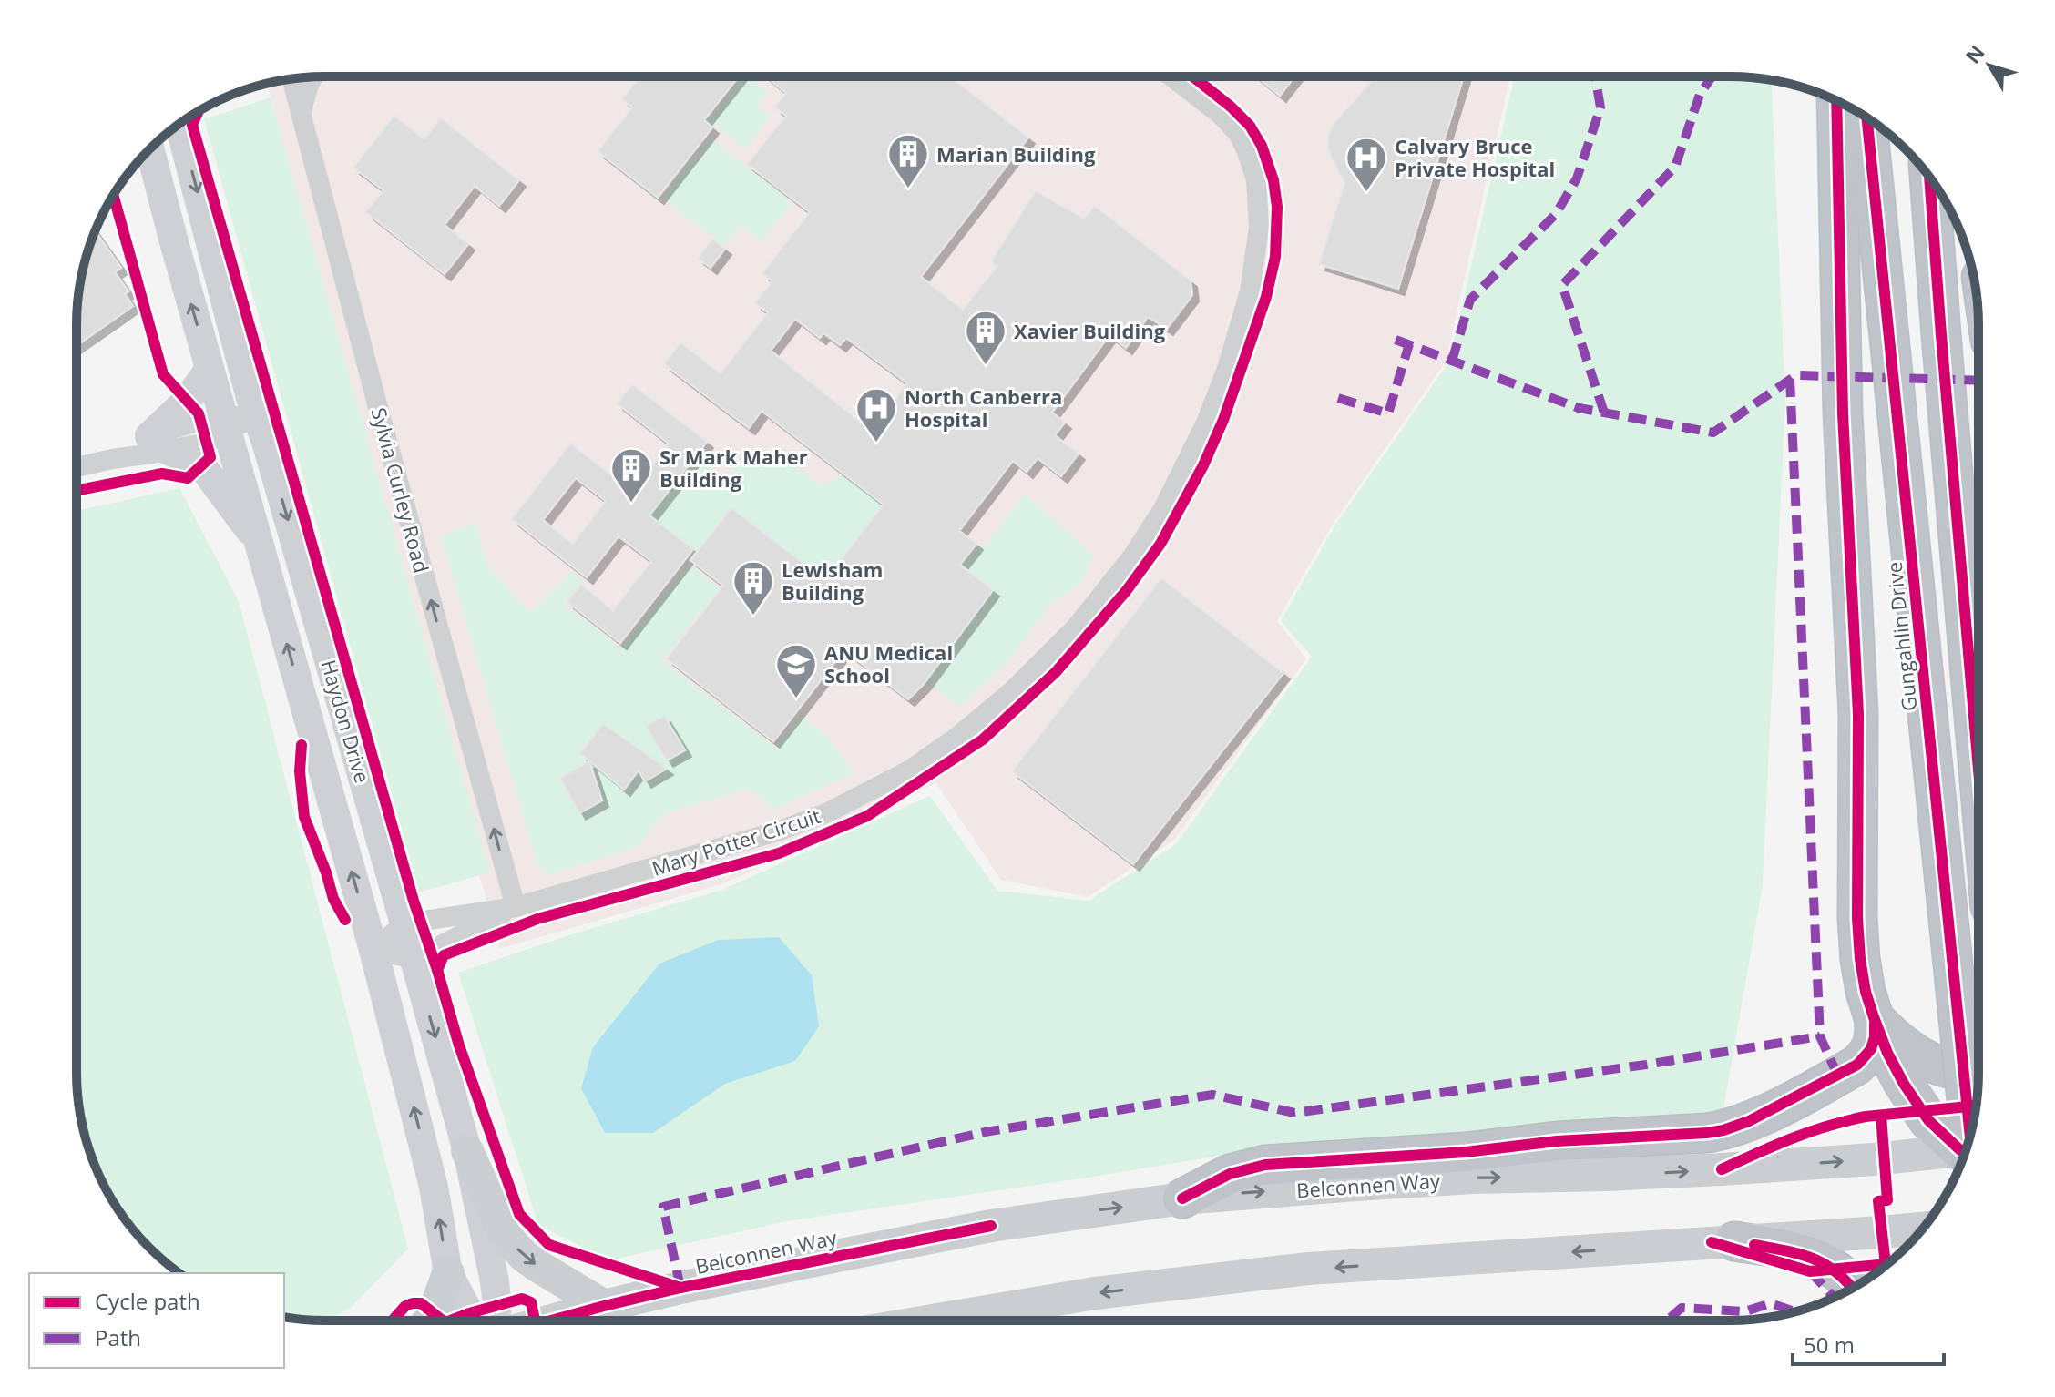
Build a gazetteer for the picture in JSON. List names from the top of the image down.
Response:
{
  "streets": {
    "highway": ["Gungahlin Drive"],
    "main road": ["Haydon Drive", "Belconnen Way"],
    "street": ["Sylvia Curley Road", "Mary Potter Circuit"]
  },
  "crossings": [
    ["Sylvia Curley Road", "Mary Potter Circuit"],
    ["Haydon Drive", "Mary Potter Circuit"]
  ],
  "one_way": ["Sylvia Curley Road"],
  "places": {
    "building": [
      "Marian Building",
      "Xavier Building",
      "Sr Mark Maher Building",
      "Lewisham Building"
    ],
    "hospital": ["Calvary Bruce Private Hospital", "North Canberra Hospital"],
    "school or university": ["ANU Medical School"]
  },
  "legend": ["Cycle path", "Path"],
  "scale_bar": "50 m",
  "north": "top left"
}
